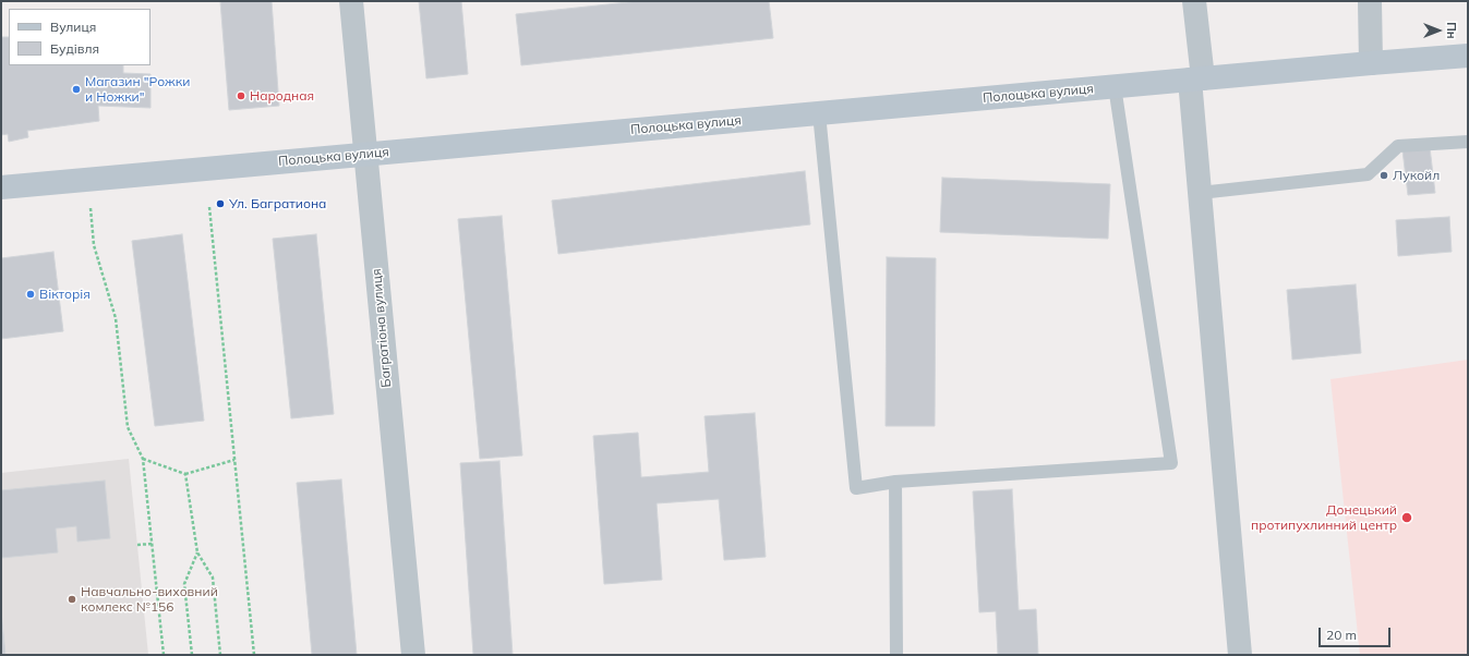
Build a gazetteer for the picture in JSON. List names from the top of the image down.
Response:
{
  "streets": {
    "main road": ["Полоцька вулиця"],
    "street": ["Багратіона вулиця"]
  },
  "crossings": [
    ["Полоцька вулиця", "Багратіона вулиця"]
  ],
  "places": [
    "Магазин \"Рожки и Ножки\"",
    "Народная",
    "Лукойл",
    "Ул. Багратиона",
    "Вікторія",
    "Донецький протипухлинний центр",
    "Навчально-виховний комлекс №156"
  ],
  "legend": ["Вулиця", "Будівля"],
  "scale_bar": "20 m",
  "north": "right"
}
